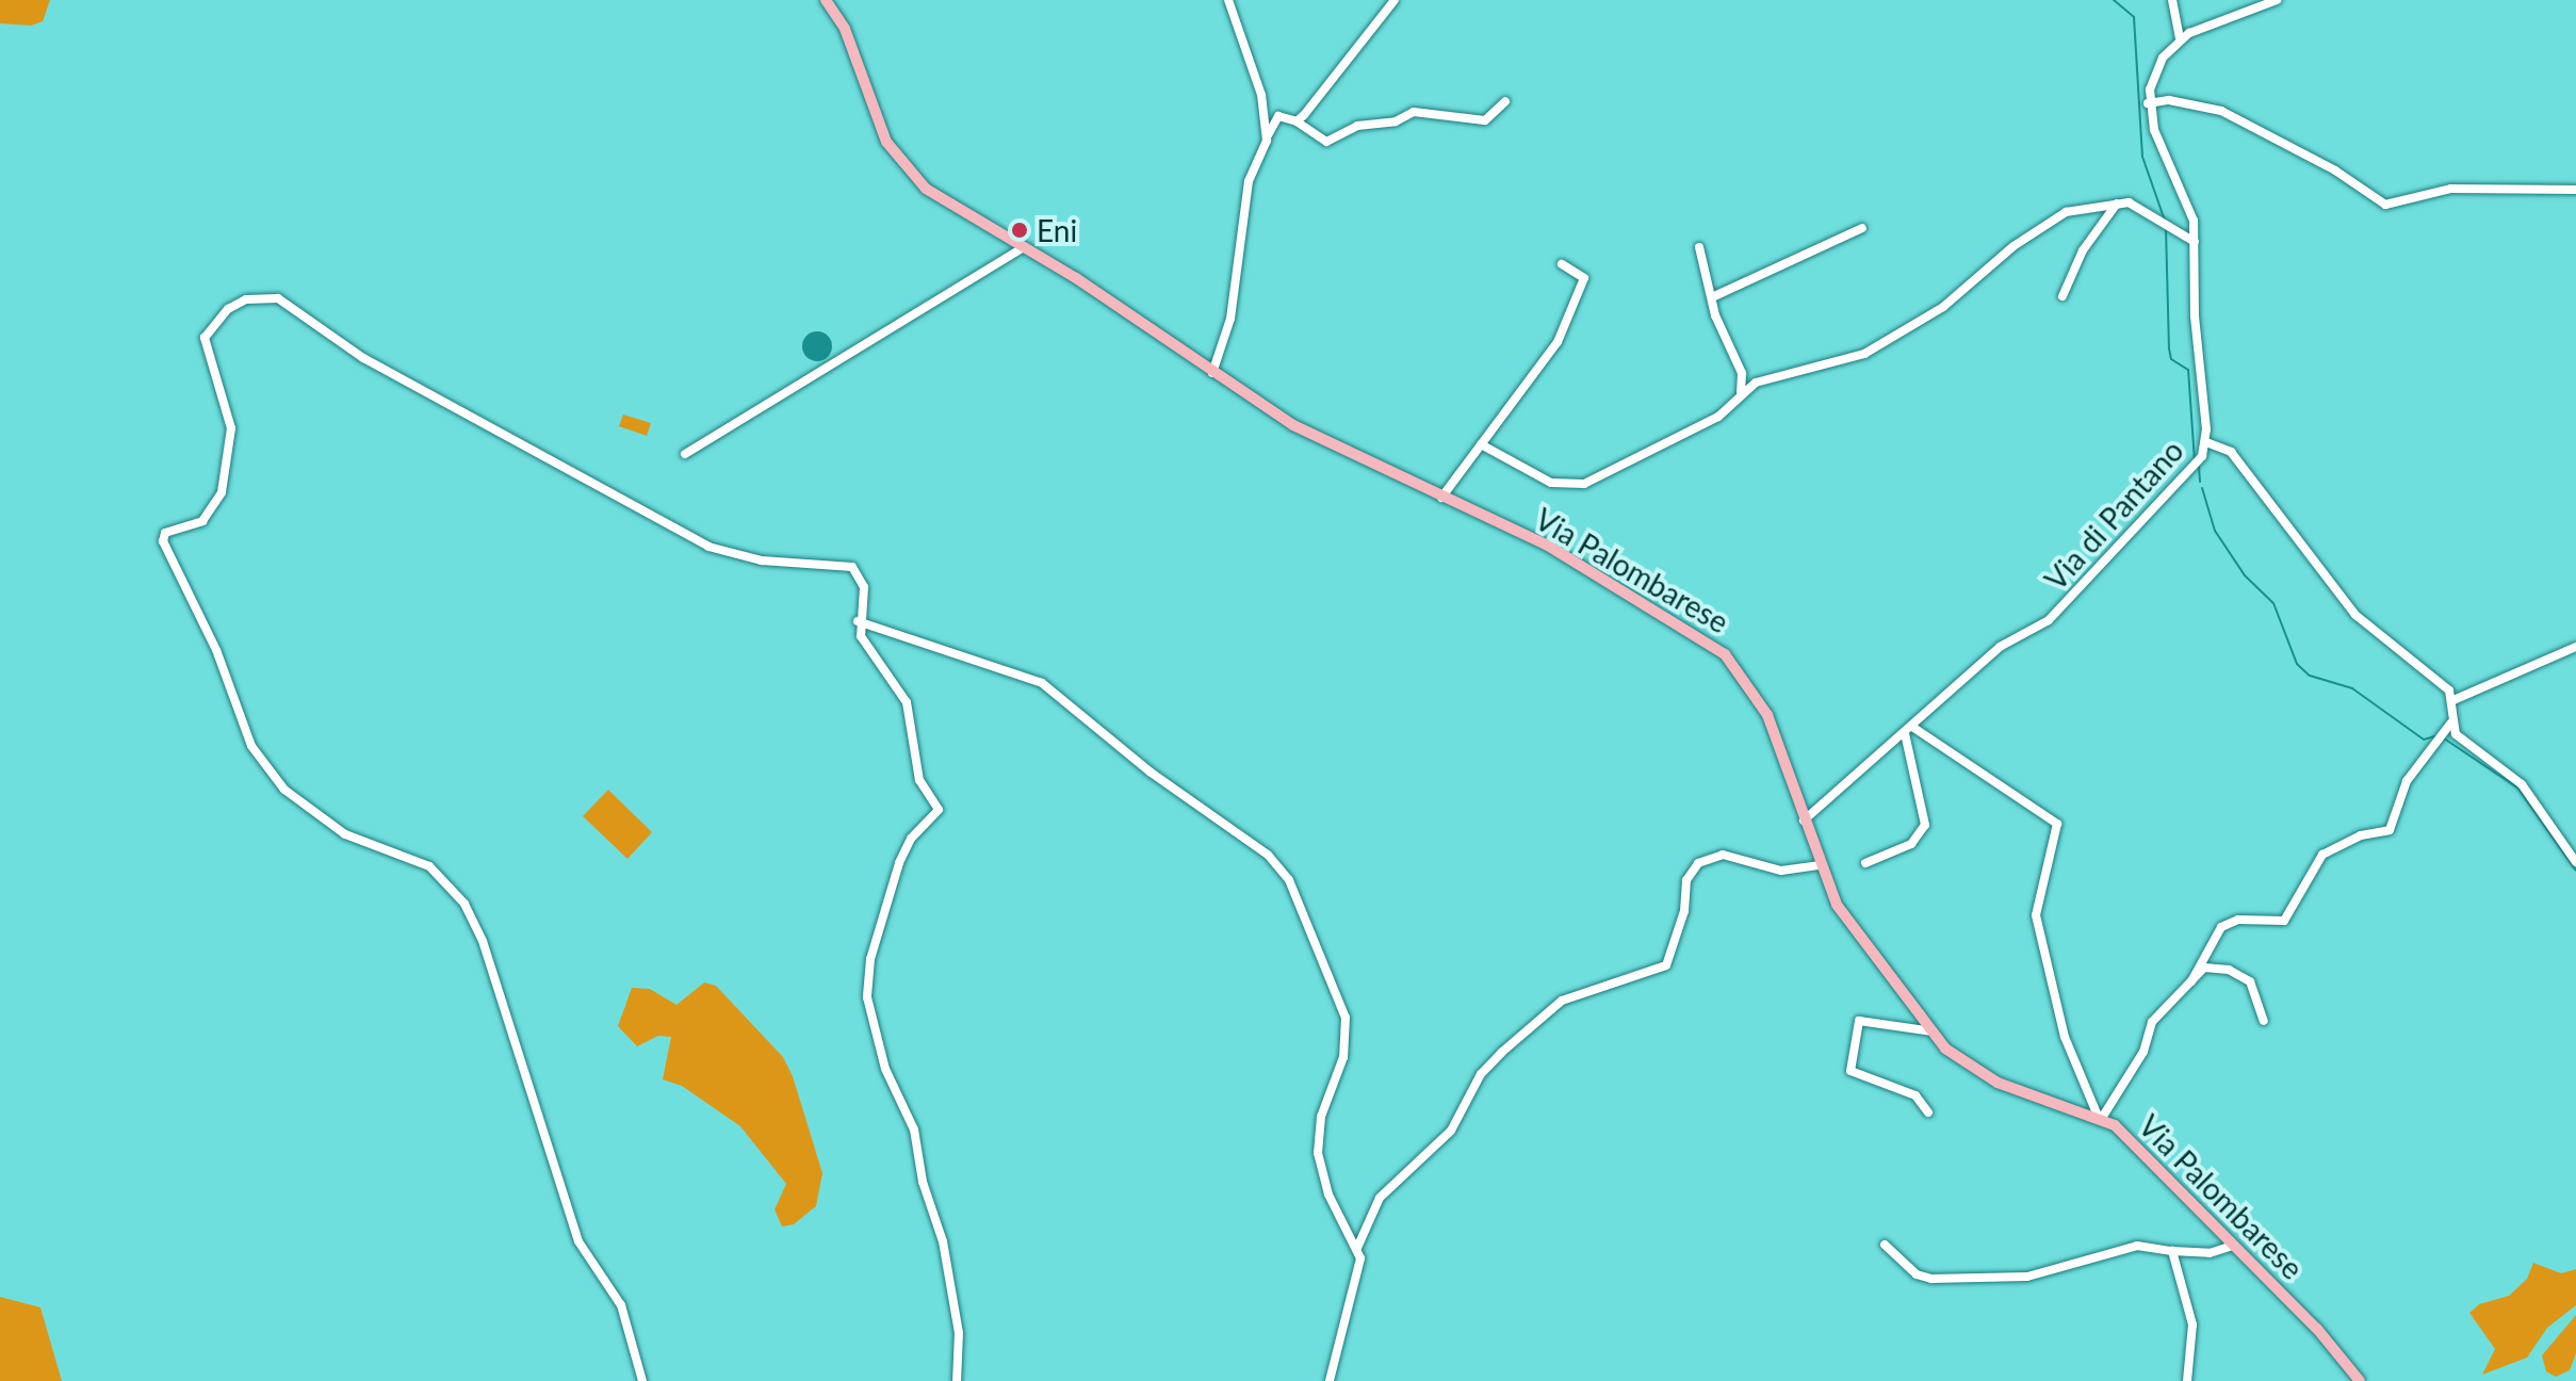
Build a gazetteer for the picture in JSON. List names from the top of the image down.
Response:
{
  "streets": {
    "main road": ["Via Palombarese"],
    "street": ["Via di Pantano"]
  },
  "crossings": [
    ["Via di Pantano", "Via Palombarese"]
  ],
  "places": ["Eni"]
}
